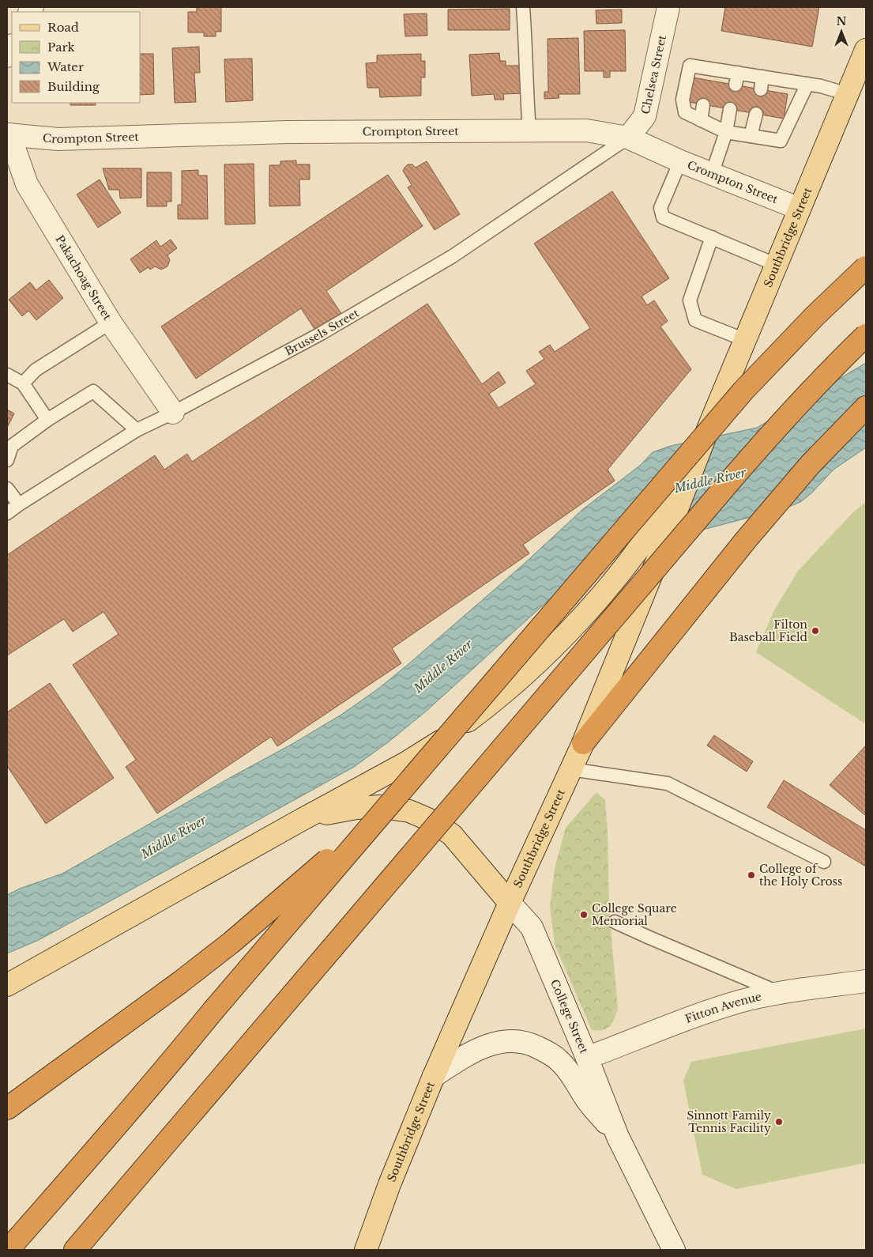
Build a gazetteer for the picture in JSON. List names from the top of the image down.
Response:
{
  "streets": {
    "main road": ["Southbridge Street"],
    "street": [
      "Chelsea Street",
      "Crompton Street",
      "Pakachoag Street",
      "Fitton Avenue",
      "College Street"
    ],
    "lane": ["Brussels Street"]
  },
  "crossings": [
    ["Chelsea Street", "Crompton Street"],
    ["Chelsea Street", "Brussels Street"],
    ["Crompton Street", "Southbridge Street"],
    ["Crompton Street", "Pakachoag Street"],
    ["Crompton Street", "Brussels Street"],
    ["Southbridge Street", "College Street"],
    ["Pakachoag Street", "Brussels Street"],
    ["Fitton Avenue", "College Street"]
  ],
  "water": ["Middle River"],
  "places": [
    "Filton Baseball Field",
    "College of the Holy Cross",
    "College Square Memorial",
    "Sinnott Family Tennis Facility"
  ],
  "legend": [
    "Road",
    "Park",
    "Water",
    "Building"
  ],
  "north": "top"
}
